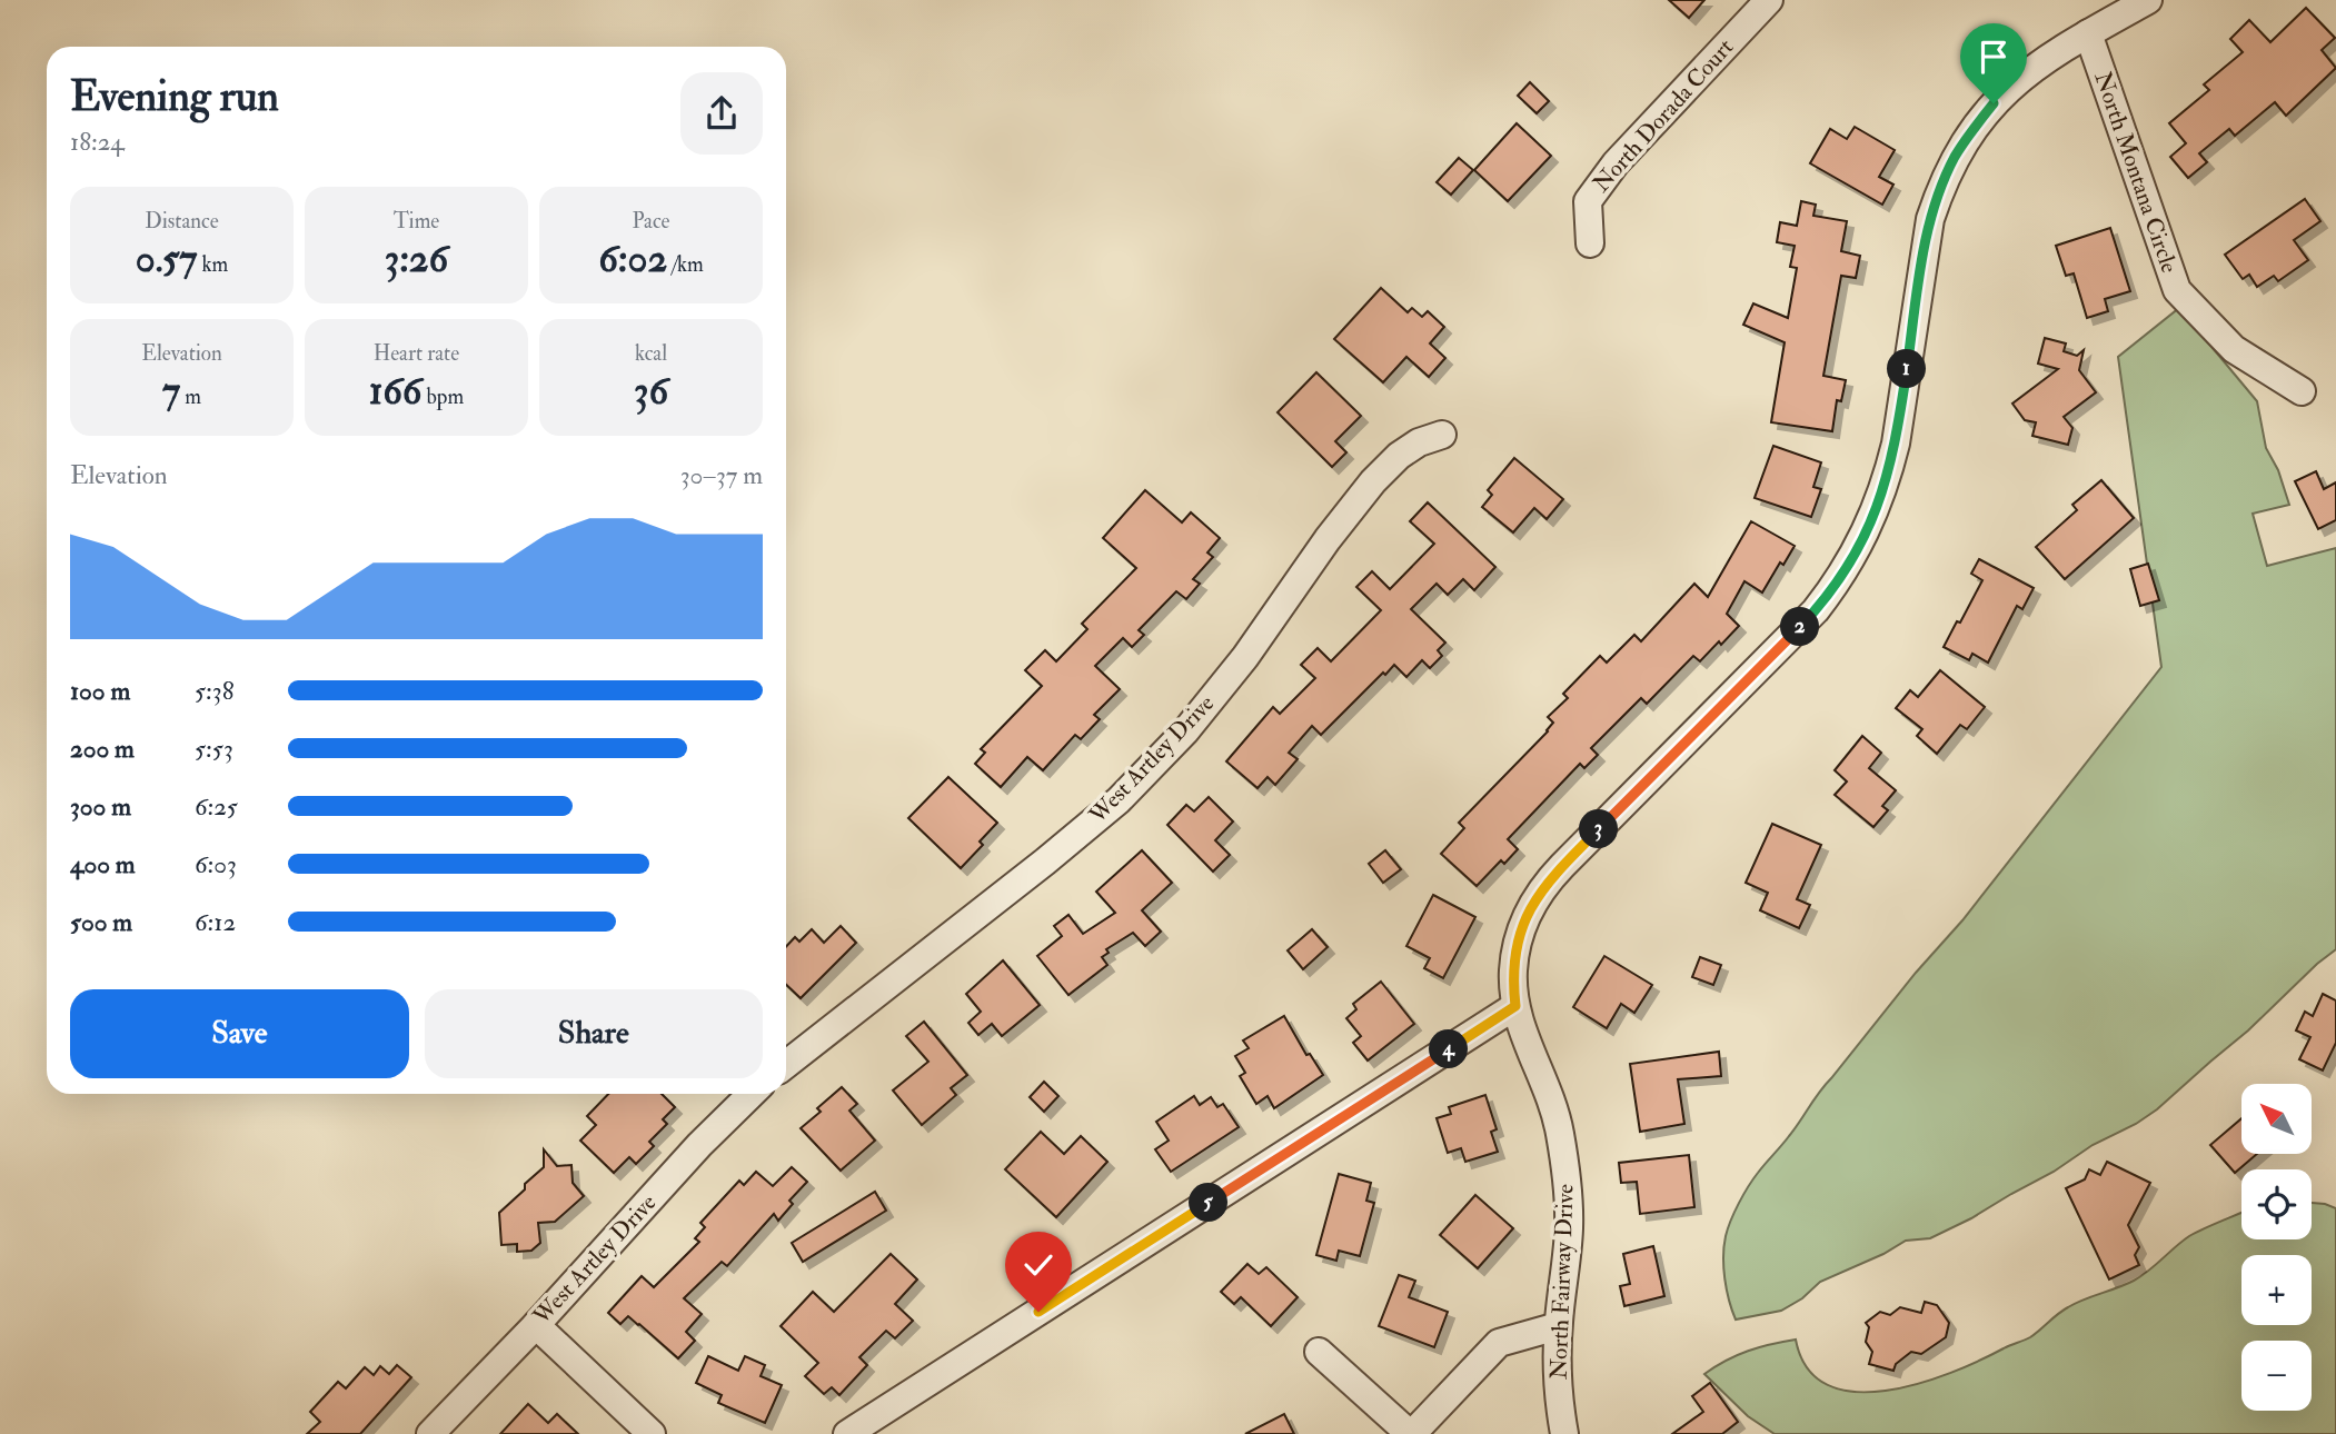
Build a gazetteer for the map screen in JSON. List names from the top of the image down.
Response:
{
  "streets": {
    "street": [
      "North Dorada Court",
      "North Montana Circle",
      "West Artley Drive",
      "North Fairway Drive"
    ]
  },
  "crossings": [
    ["North Montana Circle", "North Fairway Drive"]
  ],
  "north": "top left",
  "page": {
    "heading": ["Evening run", "18:24"],
    "stats": [
      ["Distance", "0.57 km"],
      ["Time", "3:26"],
      ["Pace", "6:02 /km"],
      ["Elevation", "7 m"],
      ["Heart rate", "166 bpm"],
      ["kcal", "36"]
    ],
    "pins": [
      "1",
      "2",
      "3",
      "4",
      "5"
    ],
    "chart": ["Elevation", "30–37 m"],
    "list": [
      {
        "name": "100 m",
        "note": "5:38"
      },
      {
        "name": "200 m",
        "note": "5:53"
      },
      {
        "name": "300 m",
        "note": "6:25"
      },
      {
        "name": "400 m",
        "note": "6:03"
      },
      {
        "name": "500 m",
        "note": "6:12"
      }
    ],
    "buttons": ["Save", "Share"],
    "map_buttons": ["+", "−"]
  }
}
